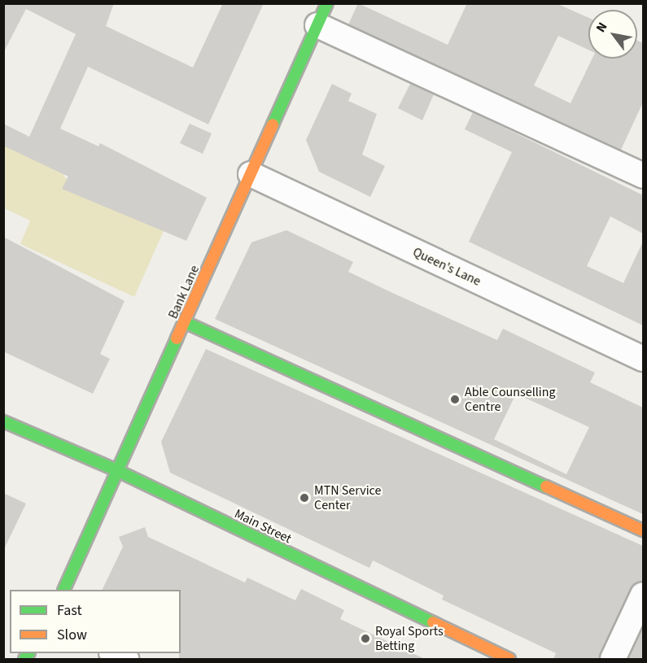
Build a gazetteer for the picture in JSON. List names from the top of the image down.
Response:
{
  "streets": {
    "street": ["Queen's Lane", "Bank Lane", "Main Street"]
  },
  "crossings": [
    ["Queen's Lane", "Bank Lane"],
    ["Bank Lane", "Main Street"]
  ],
  "places": ["Able Counselling Centre", "MTN Service Center", "Royal Sports Betting"],
  "legend": ["Fast", "Slow"],
  "north": "top left"
}
